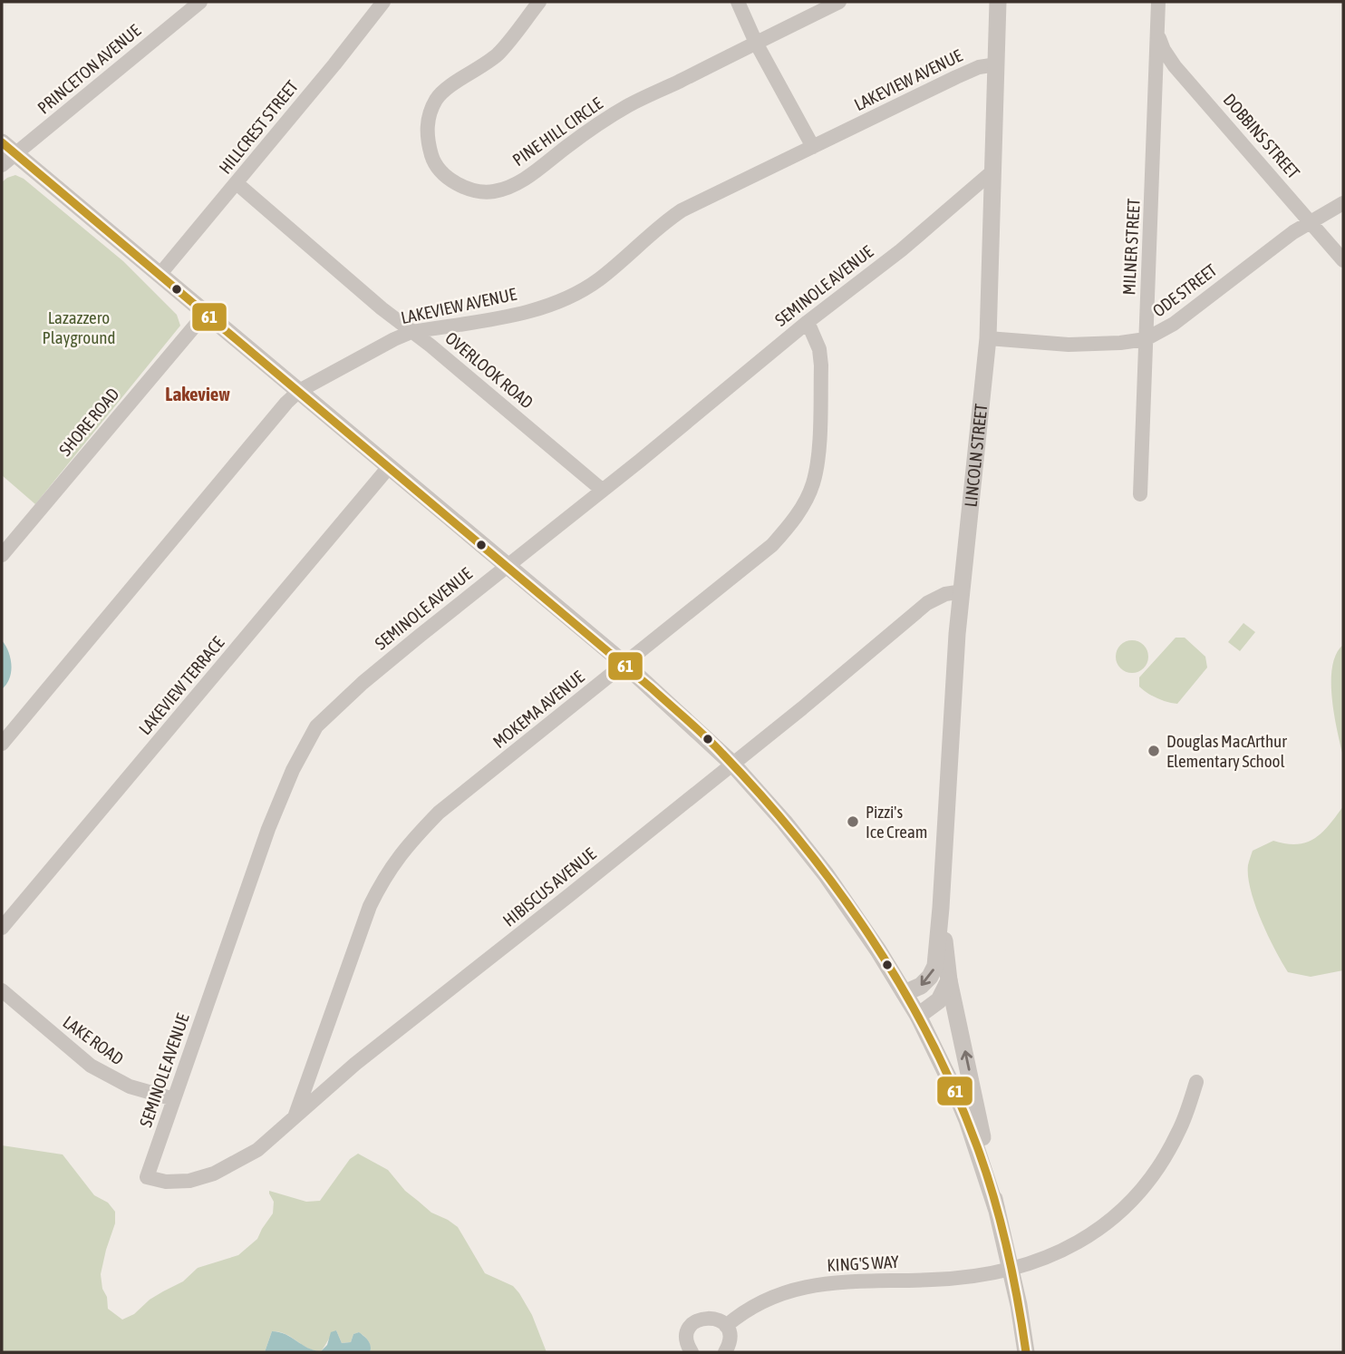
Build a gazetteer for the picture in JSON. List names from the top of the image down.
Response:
{
  "streets": {
    "street": [
      "PRINCETON AVENUE",
      "LAKEVIEW AVENUE",
      "HILLCREST STREET",
      "PINE HILL CIRCLE",
      "DOBBINS STREET",
      "MILNER STREET",
      "SEMINOLE AVENUE",
      "ODE STREET",
      "OVERLOOK ROAD",
      "SHORE ROAD",
      "LINCOLN STREET",
      "LAKEVIEW TERRACE",
      "MOKEMA AVENUE",
      "HIBISCUS AVENUE",
      "LAKE ROAD",
      "KING'S WAY"
    ]
  },
  "crossings": [
    ["LAKEVIEW AVENUE", "OVERLOOK ROAD"],
    ["LAKEVIEW AVENUE", "LINCOLN STREET"],
    ["HILLCREST STREET", "OVERLOOK ROAD"],
    ["DOBBINS STREET", "MILNER STREET"],
    ["DOBBINS STREET", "ODE STREET"],
    ["MILNER STREET", "ODE STREET"],
    ["SEMINOLE AVENUE", "OVERLOOK ROAD"],
    ["SEMINOLE AVENUE", "LINCOLN STREET"],
    ["SEMINOLE AVENUE", "MOKEMA AVENUE"],
    ["SEMINOLE AVENUE", "HIBISCUS AVENUE"],
    ["SEMINOLE AVENUE", "LAKE ROAD"],
    ["ODE STREET", "LINCOLN STREET"],
    ["LINCOLN STREET", "HIBISCUS AVENUE"],
    ["LINCOLN STREET", "KING'S WAY"],
    ["MOKEMA AVENUE", "HIBISCUS AVENUE"]
  ],
  "districts": ["Lakeview"],
  "parks": ["Lazazzero Playground"],
  "places": ["Douglas MacArthur Elementary School", "Pizzi's Ice Cream"],
  "lines": ["transit line 61"]
}
